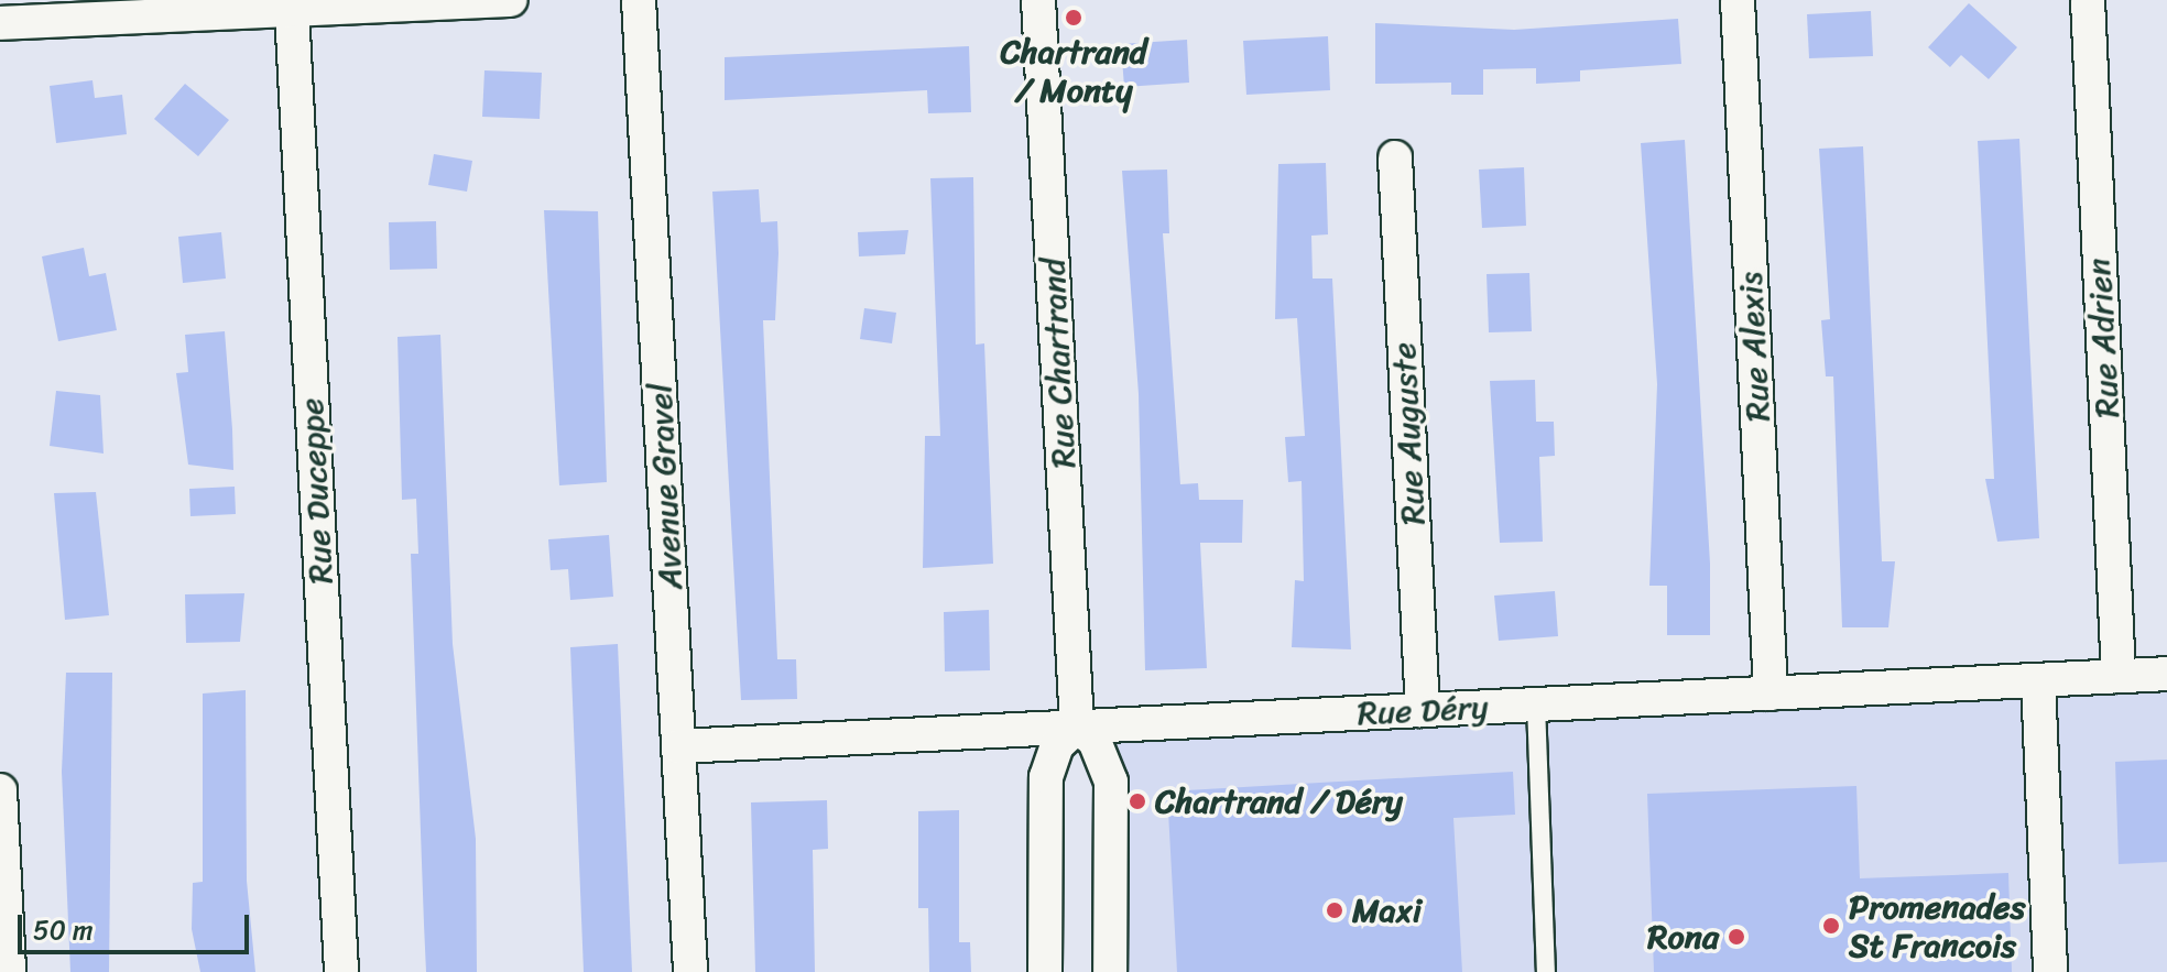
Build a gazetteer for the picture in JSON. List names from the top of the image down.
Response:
{
  "streets": {
    "street": [
      "Rue Adrien",
      "Rue Alexis",
      "Rue Chartrand",
      "Rue Auguste",
      "Avenue Gravel",
      "Rue Duceppe",
      "Rue Déry"
    ]
  },
  "crossings": [
    ["Rue Adrien", "Rue Déry"],
    ["Rue Alexis", "Rue Déry"],
    ["Rue Chartrand", "Rue Déry"],
    ["Rue Auguste", "Rue Déry"],
    ["Avenue Gravel", "Rue Déry"]
  ],
  "places": [
    "Chartrand / Monty",
    "Chartrand / Déry",
    "Maxi",
    "Promenades St Francois",
    "Rona"
  ],
  "scale_bar": "50 m"
}
